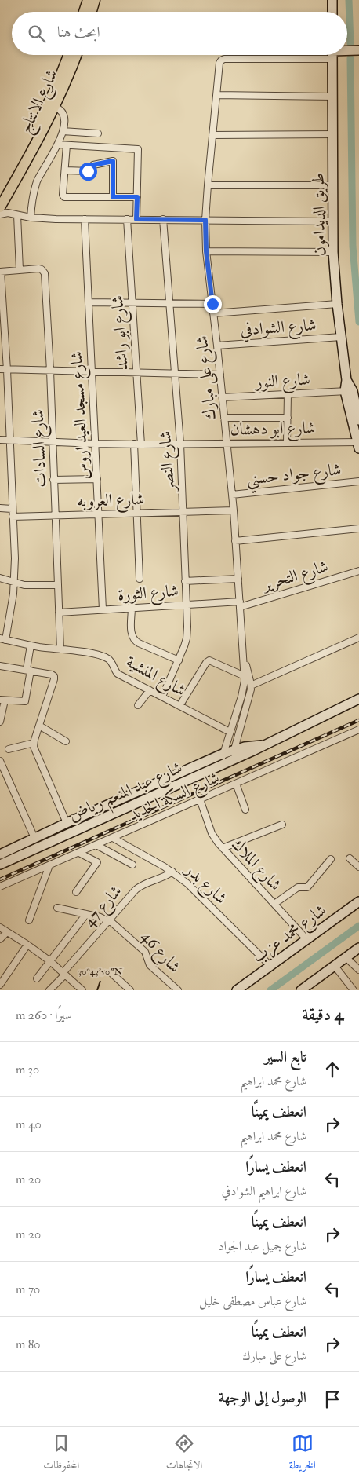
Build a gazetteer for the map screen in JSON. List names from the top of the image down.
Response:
{
  "streets": {
    "main road": [
      "شارع الانتاج",
      "طريق الديدامون",
      "شارع عبد المنعم رياض",
      "شارع محمد عزب"
    ],
    "street": [
      "شارع الشوادفي",
      "شارع ابو راشد",
      "شارع على مبارك",
      "شارع النور",
      "شارع مسجد العيد اروس",
      "شارع ابو دهشان",
      "شارع السادات",
      "شارع النصر",
      "شارع جواد حسني",
      "شارع العروبه",
      "شارع التحرير",
      "شارع الثورة",
      "شارع المنشية",
      "شارع السكة الحديد",
      "شارع الملاك",
      "شارع بدر",
      "شارع 47",
      "شارع 46"
    ]
  },
  "crossings": [
    ["طريق الديدامون", "شارع الشوادفي"],
    ["طريق الديدامون", "شارع النور"],
    ["طريق الديدامون", "شارع ابو دهشان"],
    ["شارع الشوادفي", "شارع على مبارك"],
    ["شارع ابو راشد", "شارع ابو دهشان"],
    ["شارع على مبارك", "شارع النور"],
    ["شارع على مبارك", "شارع ابو دهشان"],
    ["شارع على مبارك", "شارع جواد حسني"],
    ["شارع على مبارك", "شارع العروبه"],
    ["شارع على مبارك", "شارع التحرير"],
    ["شارع على مبارك", "شارع الثورة"],
    ["شارع مسجد العيد اروس", "شارع ابو دهشان"],
    ["شارع مسجد العيد اروس", "شارع العروبه"],
    ["شارع مسجد العيد اروس", "شارع الثورة"],
    ["شارع ابو دهشان", "شارع السادات"],
    ["شارع ابو دهشان", "شارع النصر"],
    ["شارع السادات", "شارع العروبه"],
    ["شارع السادات", "شارع الثورة"],
    ["شارع السادات", "شارع المنشية"],
    ["شارع النصر", "شارع العروبه"],
    ["شارع النصر", "شارع الثورة"],
    ["شارع النصر", "شارع المنشية"],
    ["شارع التحرير", "شارع الثورة"],
    ["شارع السكة الحديد", "شارع الملاك"],
    ["شارع السكة الحديد", "شارع بدر"],
    ["شارع الملاك", "شارع محمد عزب"],
    ["شارع بدر", "شارع 47"],
    ["شارع بدر", "شارع محمد عزب"],
    ["شارع 47", "شارع 46"]
  ],
  "page": {
    "search": "ابحث هنا",
    "heading": ["4 دقيقة", "سيرًا · 260 m"],
    "list": [
      ["تابع السير", "شارع محمد ابراهيم", "30 m"],
      ["انعطف يمينًا", "شارع محمد ابراهيم", "40 m"],
      ["انعطف يسارًا", "شارع ابراهيم الشوادفي", "20 m"],
      ["انعطف يمينًا", "شارع جميل عبد الجواد", "20 m"],
      ["انعطف يسارًا", "شارع عباس مصطفى خليل", "70 m"],
      ["انعطف يمينًا", "شارع على مبارك", "80 m"],
      "الوصول إلى الوجهة"
    ],
    "nav": ["الخريطة", "الاتجاهات", "المحفوظات"]
  },
  "coordinates": ["30°43'50\"N"]
}
